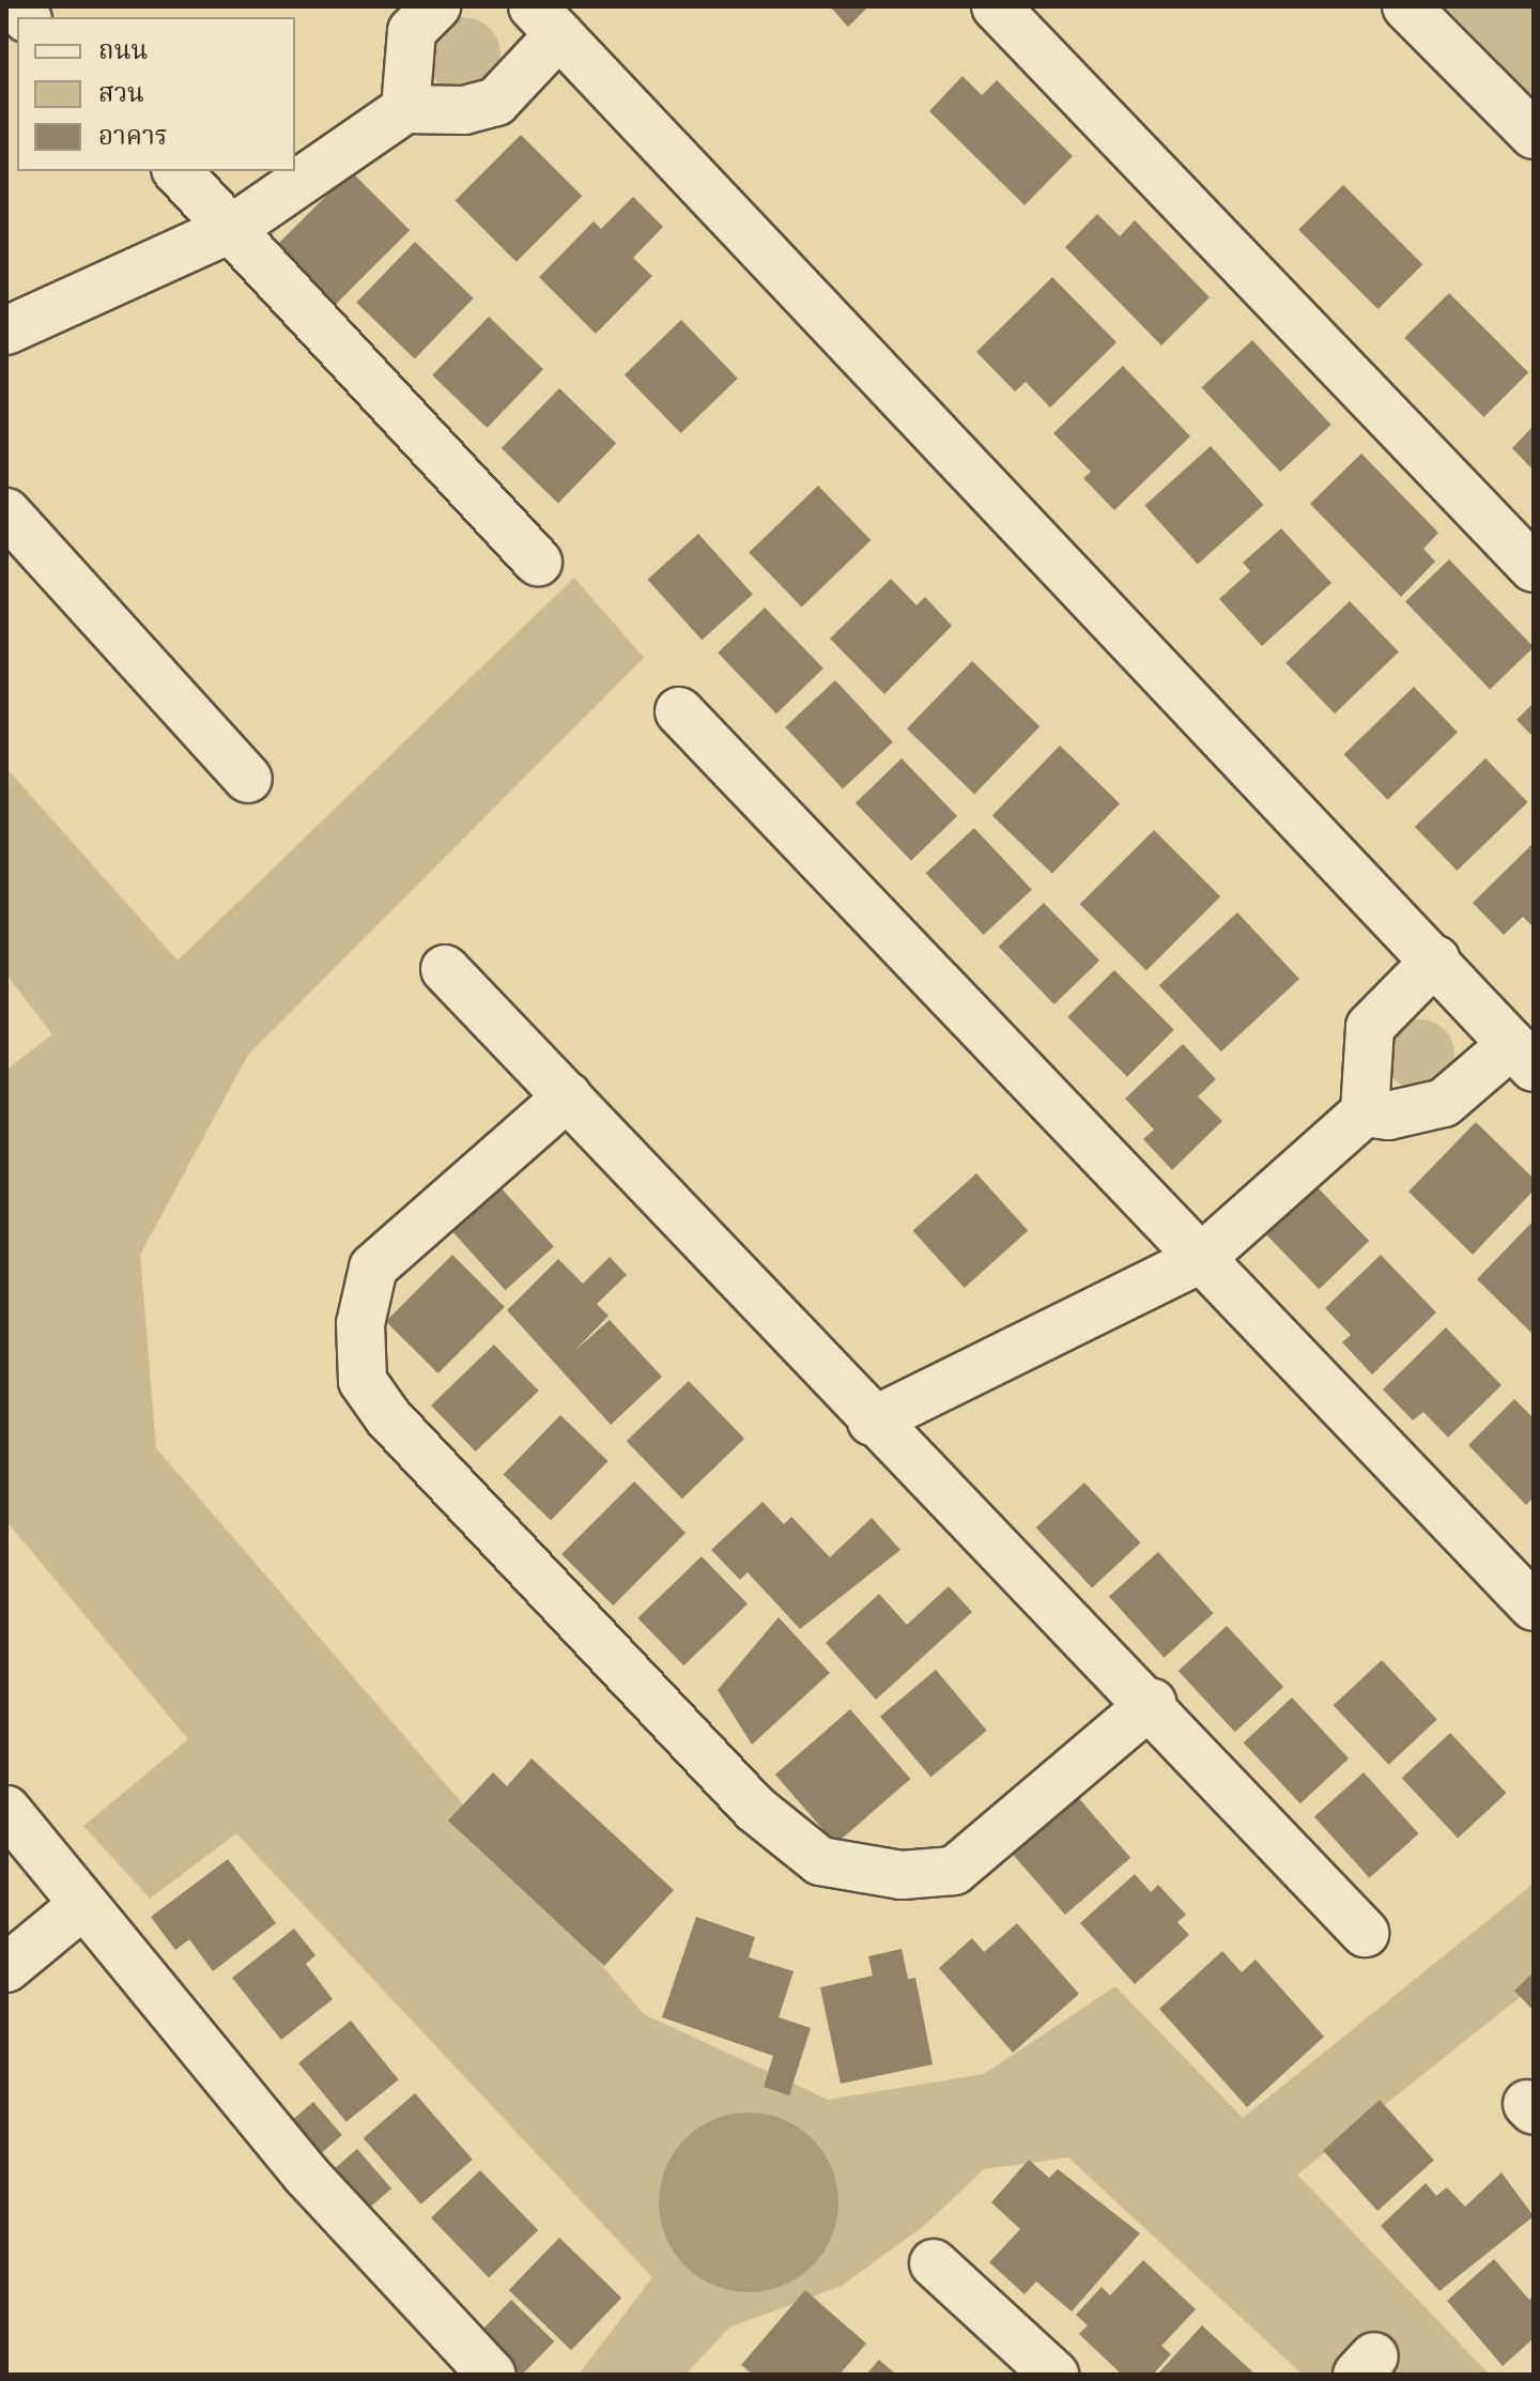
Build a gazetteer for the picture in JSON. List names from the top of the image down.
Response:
{
  "legend": ["ถนน", "สวน", "อาคาร"]
}
